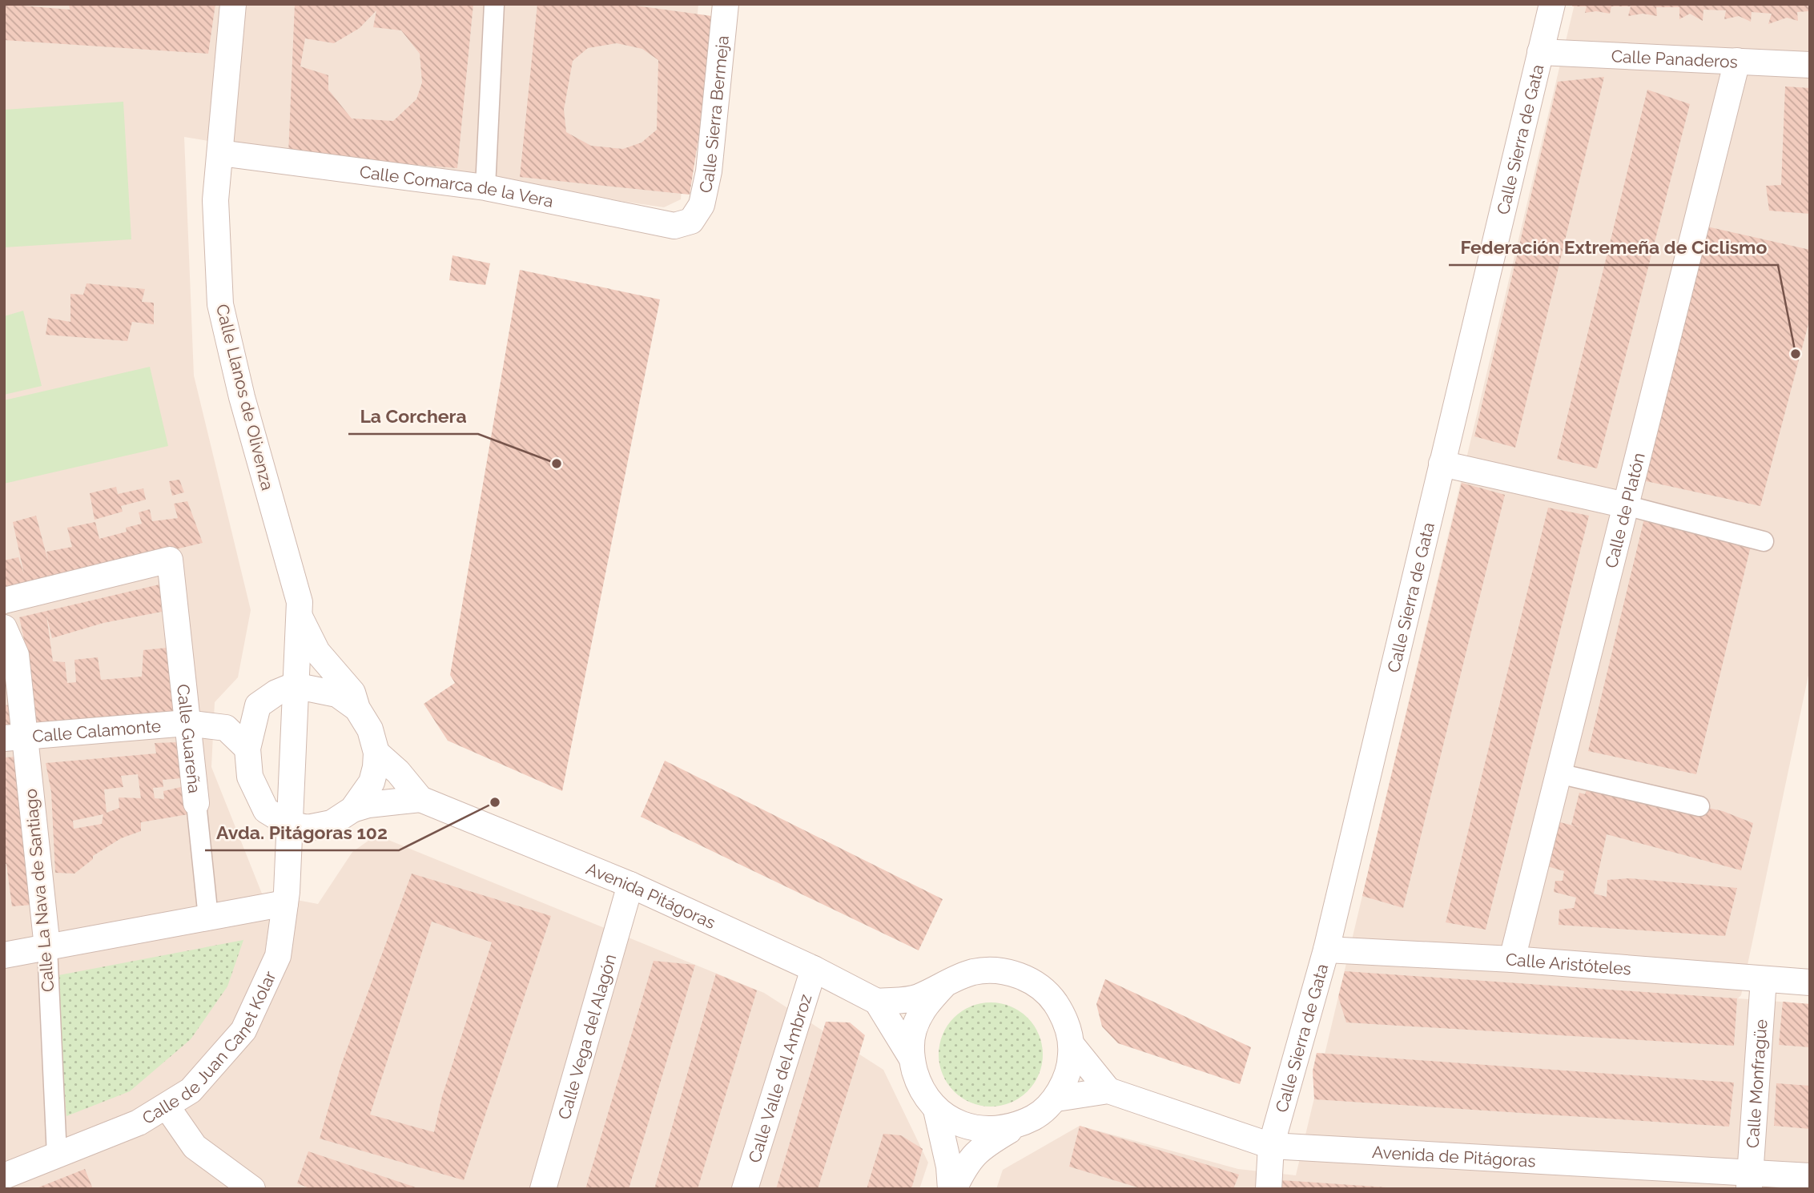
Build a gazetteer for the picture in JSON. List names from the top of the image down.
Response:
{
  "streets": {
    "street": [
      "Calle Panaderos",
      "Calle Sierra Bermeja",
      "Calle Sierra de Gata",
      "Calle Comarca de la Vera",
      "Calle Llanos de Olivenza",
      "Calle de Platón",
      "Calle Calamonte",
      "Calle Guareña",
      "Calle La Nava de Santiago",
      "Avenida Pitágoras",
      "Calle Aristóteles",
      "Calle Vega del Alagón",
      "Calle de Juan Canet Kolar",
      "Calle Valle del Ambroz",
      "Calle Monfragüe",
      "Avenida de Pitágoras"
    ]
  },
  "crossings": [
    ["Calle Panaderos", "Calle Sierra de Gata"],
    ["Calle Panaderos", "Calle de Platón"],
    ["Calle Sierra Bermeja", "Calle Comarca de la Vera"],
    ["Calle Sierra de Gata", "Calle Aristóteles"],
    ["Calle Sierra de Gata", "Avenida de Pitágoras"],
    ["Calle Comarca de la Vera", "Calle Llanos de Olivenza"],
    ["Calle Llanos de Olivenza", "Calle de Juan Canet Kolar"],
    ["Calle de Platón", "Calle Aristóteles"],
    ["Calle Calamonte", "Calle Guareña"],
    ["Calle Calamonte", "Calle La Nava de Santiago"],
    ["Calle La Nava de Santiago", "Calle de Juan Canet Kolar"],
    ["Avenida Pitágoras", "Calle Vega del Alagón"],
    ["Avenida Pitágoras", "Calle Valle del Ambroz"],
    ["Calle Aristóteles", "Calle Monfragüe"],
    ["Calle Monfragüe", "Avenida de Pitágoras"]
  ],
  "places": ["Federación Extremeña de Ciclismo", "La Corchera", "Avda. Pitágoras 102"]
}
